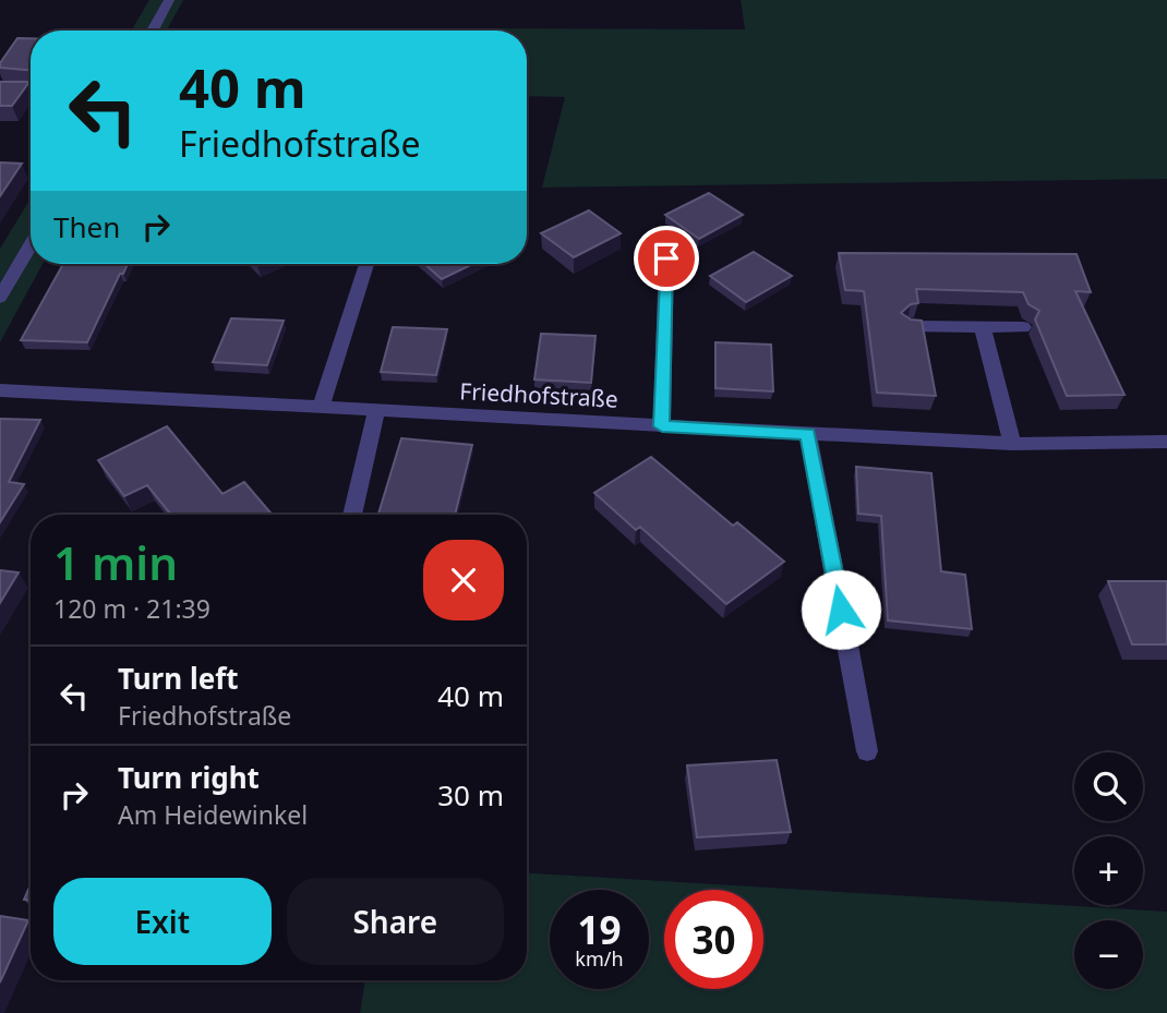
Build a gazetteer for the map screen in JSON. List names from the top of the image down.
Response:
{
  "streets": {
    "street": ["Friedhofstraße"]
  },
  "page": {
    "turn": ["40 m", "Friedhofstraße"],
    "then": "Then",
    "heading": ["1 min", "120 m · 21:39"],
    "list": [
      {
        "name": "Turn left",
        "note": "Friedhofstraße",
        "value": "40 m"
      },
      {
        "name": "Turn right",
        "note": "Am Heidewinkel",
        "value": "30 m"
      }
    ],
    "map_buttons": ["+", "−"],
    "buttons": ["Exit", "Share"],
    "speed": "19 km/h",
    "limit": "30"
  }
}
